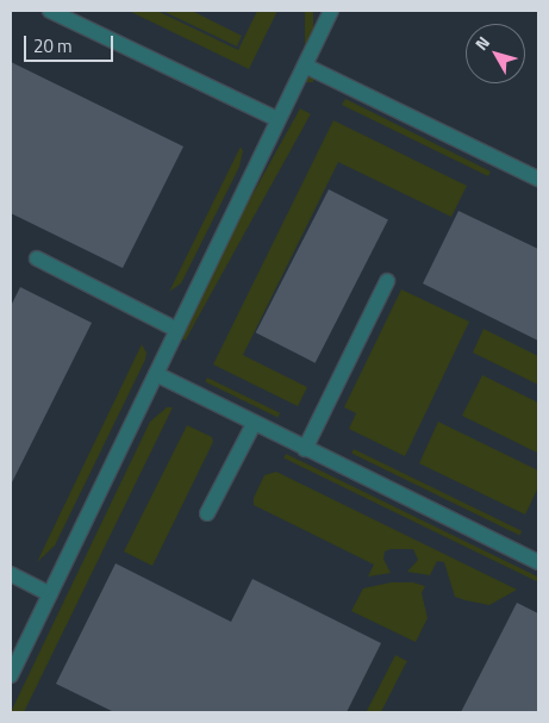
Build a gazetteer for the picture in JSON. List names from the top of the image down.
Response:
{
  "scale_bar": "20 m",
  "north": "top left"
}
